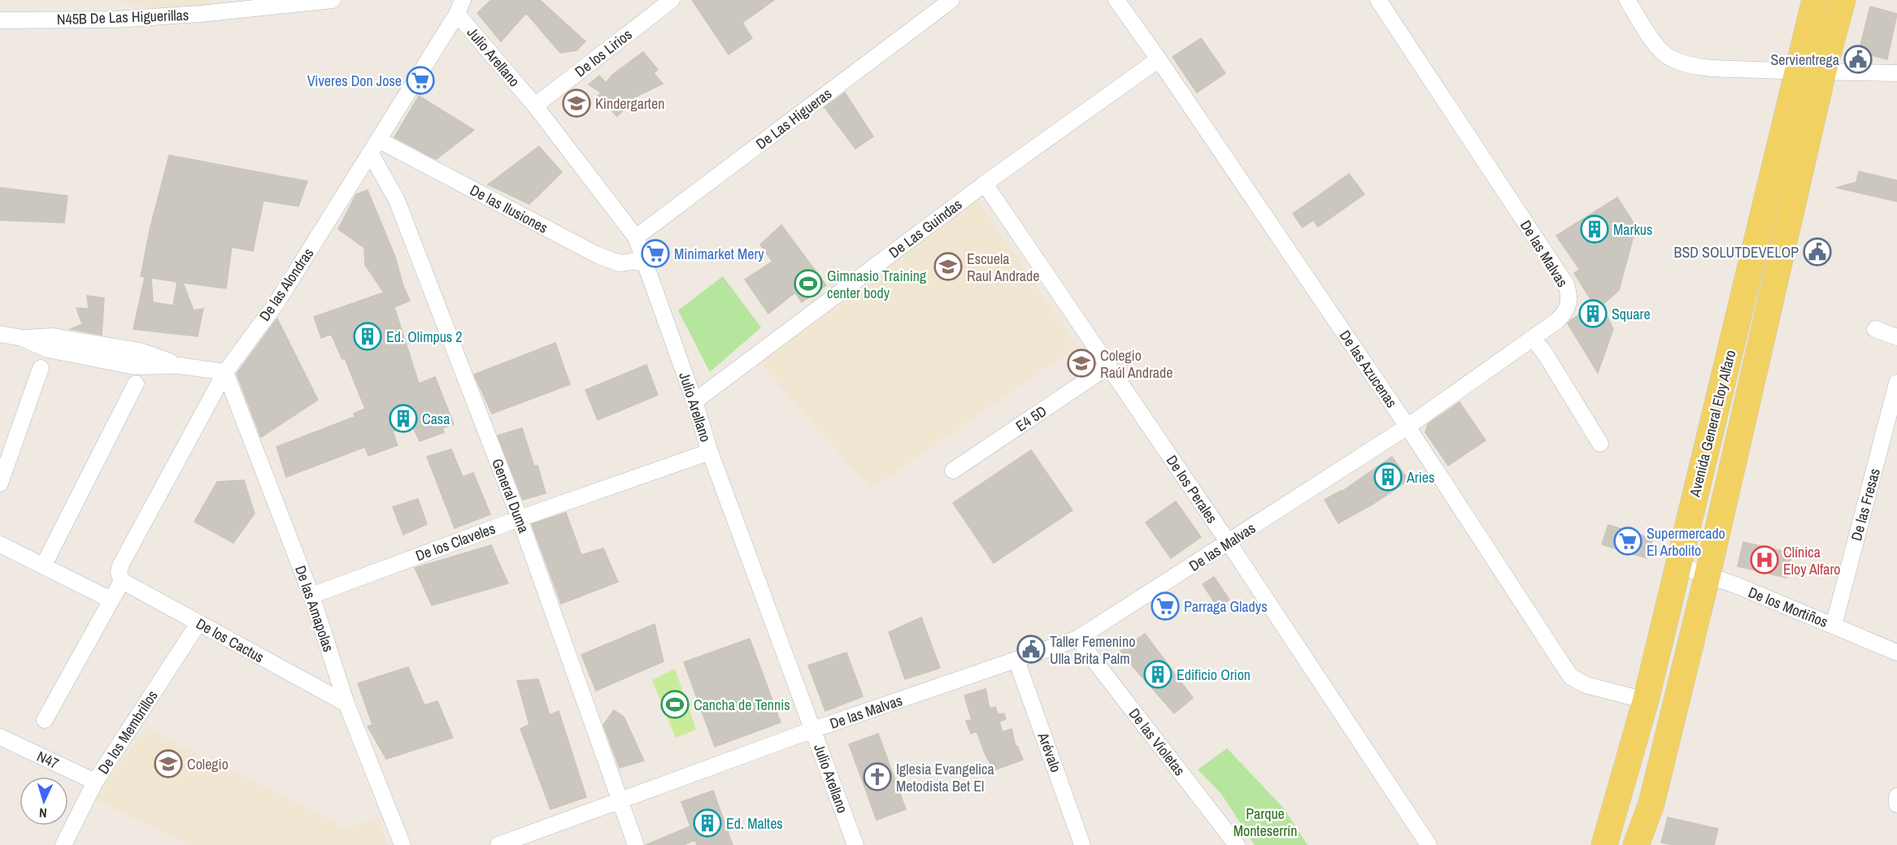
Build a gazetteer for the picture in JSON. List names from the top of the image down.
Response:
{
  "streets": {
    "main road": ["Avenida General Eloy Alfaro"],
    "street": [
      "N45B De Las Higuerillas",
      "De los Lirios",
      "Julio Arellano",
      "De Las Higueras",
      "De las Ilusiones",
      "De Las Guindas",
      "De las Malvas",
      "De las Alondras",
      "De las Azucenas",
      "E4 5D",
      "De los Perales",
      "General Duma",
      "De las Fresas",
      "De los Claveles",
      "De los Mortiños",
      "De las Amapolas",
      "De los Cactus",
      "De los Membrillos",
      "De las Violetas",
      "Arévalo",
      "N47"
    ]
  },
  "crossings": [
    ["De los Lirios", "Julio Arellano"],
    ["Julio Arellano", "De Las Higueras"],
    ["Julio Arellano", "De las Ilusiones"],
    ["Julio Arellano", "De Las Guindas"],
    ["Julio Arellano", "De las Malvas"],
    ["Julio Arellano", "De las Alondras"],
    ["Julio Arellano", "De los Claveles"],
    ["De las Ilusiones", "De las Alondras"],
    ["De las Ilusiones", "General Duma"],
    ["De Las Guindas", "De las Azucenas"],
    ["De Las Guindas", "De los Perales"],
    ["De las Malvas", "De las Azucenas"],
    ["De las Malvas", "De los Perales"],
    ["De las Malvas", "General Duma"],
    ["De las Malvas", "De las Violetas"],
    ["De las Malvas", "Arévalo"],
    ["De las Alondras", "General Duma"],
    ["De las Alondras", "De las Amapolas"],
    ["De las Alondras", "De los Cactus"],
    ["De las Azucenas", "Avenida General Eloy Alfaro"],
    ["E4 5D", "De los Perales"],
    ["Avenida General Eloy Alfaro", "De los Mortiños"],
    ["General Duma", "De los Claveles"],
    ["De las Fresas", "De los Mortiños"],
    ["De los Claveles", "De las Amapolas"],
    ["De las Amapolas", "De los Cactus"],
    ["De los Cactus", "De los Membrillos"],
    ["De los Membrillos", "N47"]
  ],
  "parks": ["Parque Monteserrín"],
  "places": {
    "public building": ["Servientrega", "BSD SOLUTDEVELOP", "Taller Femenino Ulla Brita Palm"],
    "supermarket": [
      "Viveres Don Jose",
      "Minimarket Mery",
      "Supermercado El Arbolito",
      "Parraga Gladys"
    ],
    "school or university": [
      "Kindergarten",
      "Escuela Raul Andrade",
      "Colegio Raúl Andrade",
      "Colegio"
    ],
    "building": [
      "Markus",
      "Square",
      "Ed. Olimpus 2",
      "Casa",
      "Aries",
      "Edificio Orion",
      "Ed. Maltes"
    ],
    "sports": ["Gimnasio Training center body", "Cancha de Tennis"],
    "hospital": ["Clínica Eloy Alfaro"],
    "church": ["Iglesia Evangelica Metodista Bet El"]
  },
  "north": "bottom"
}
